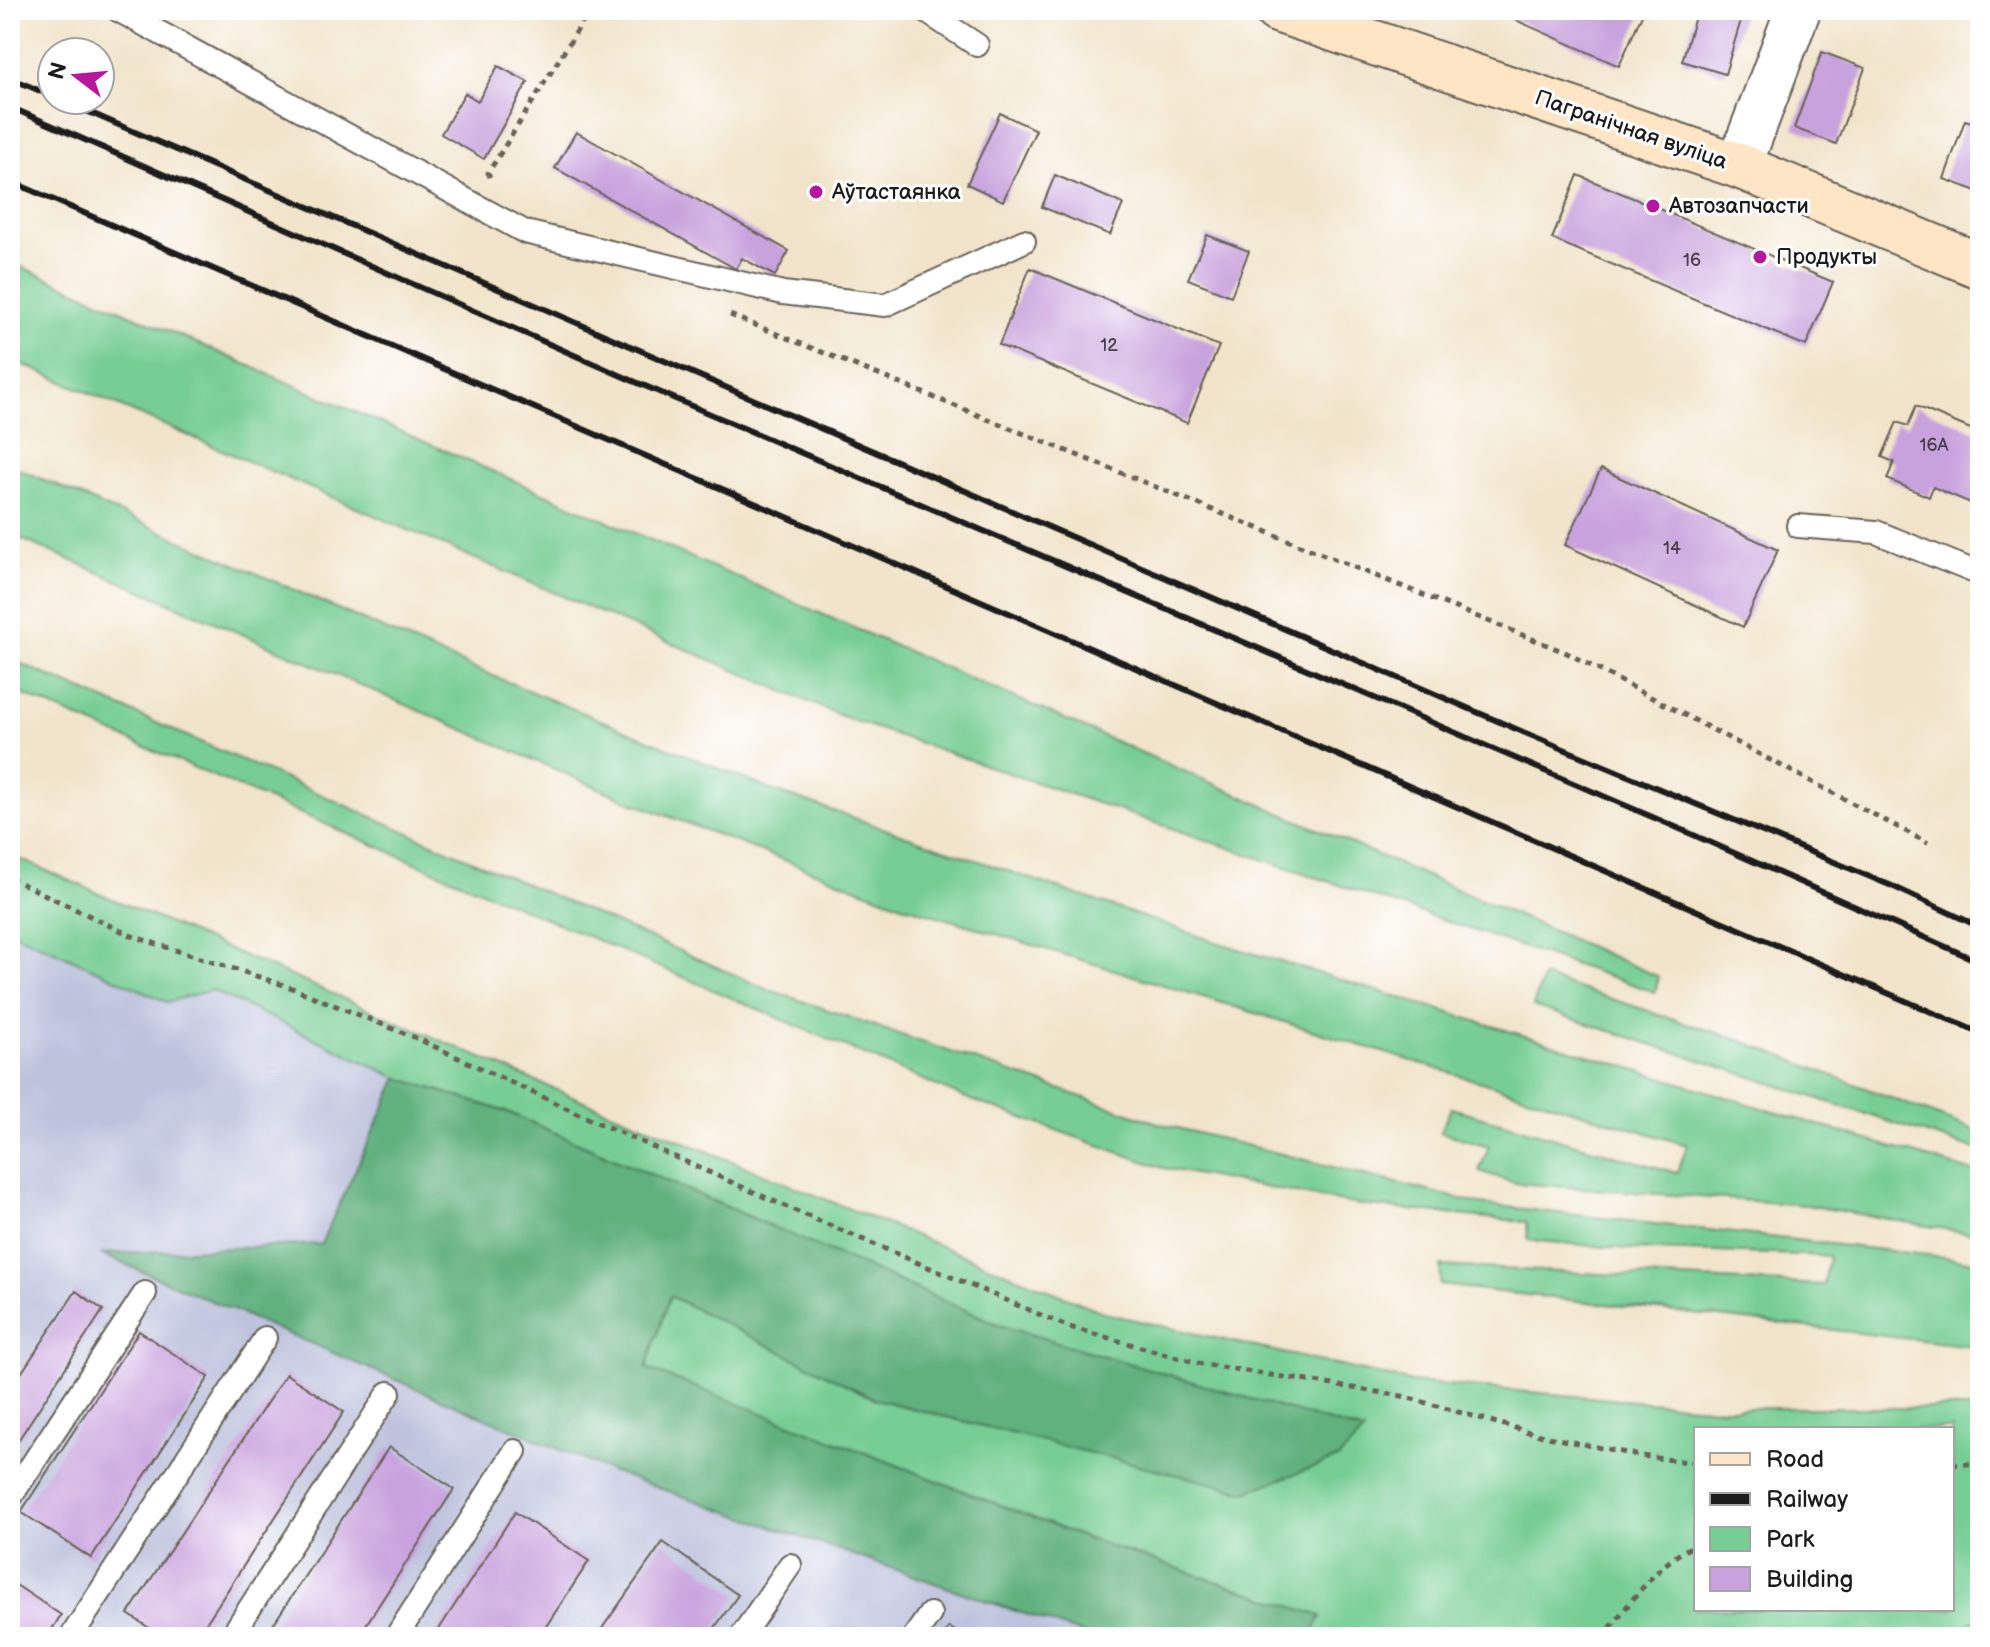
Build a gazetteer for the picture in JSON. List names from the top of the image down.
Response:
{
  "streets": {
    "main road": ["Пагранічная вуліца"]
  },
  "places": ["Аўтастаянка", "Автозапчасти", "Продукты"],
  "house_numbers": [
    "16",
    "12",
    "16А",
    "14"
  ],
  "legend": [
    "Road",
    "Railway",
    "Park",
    "Building"
  ],
  "north": "left"
}
